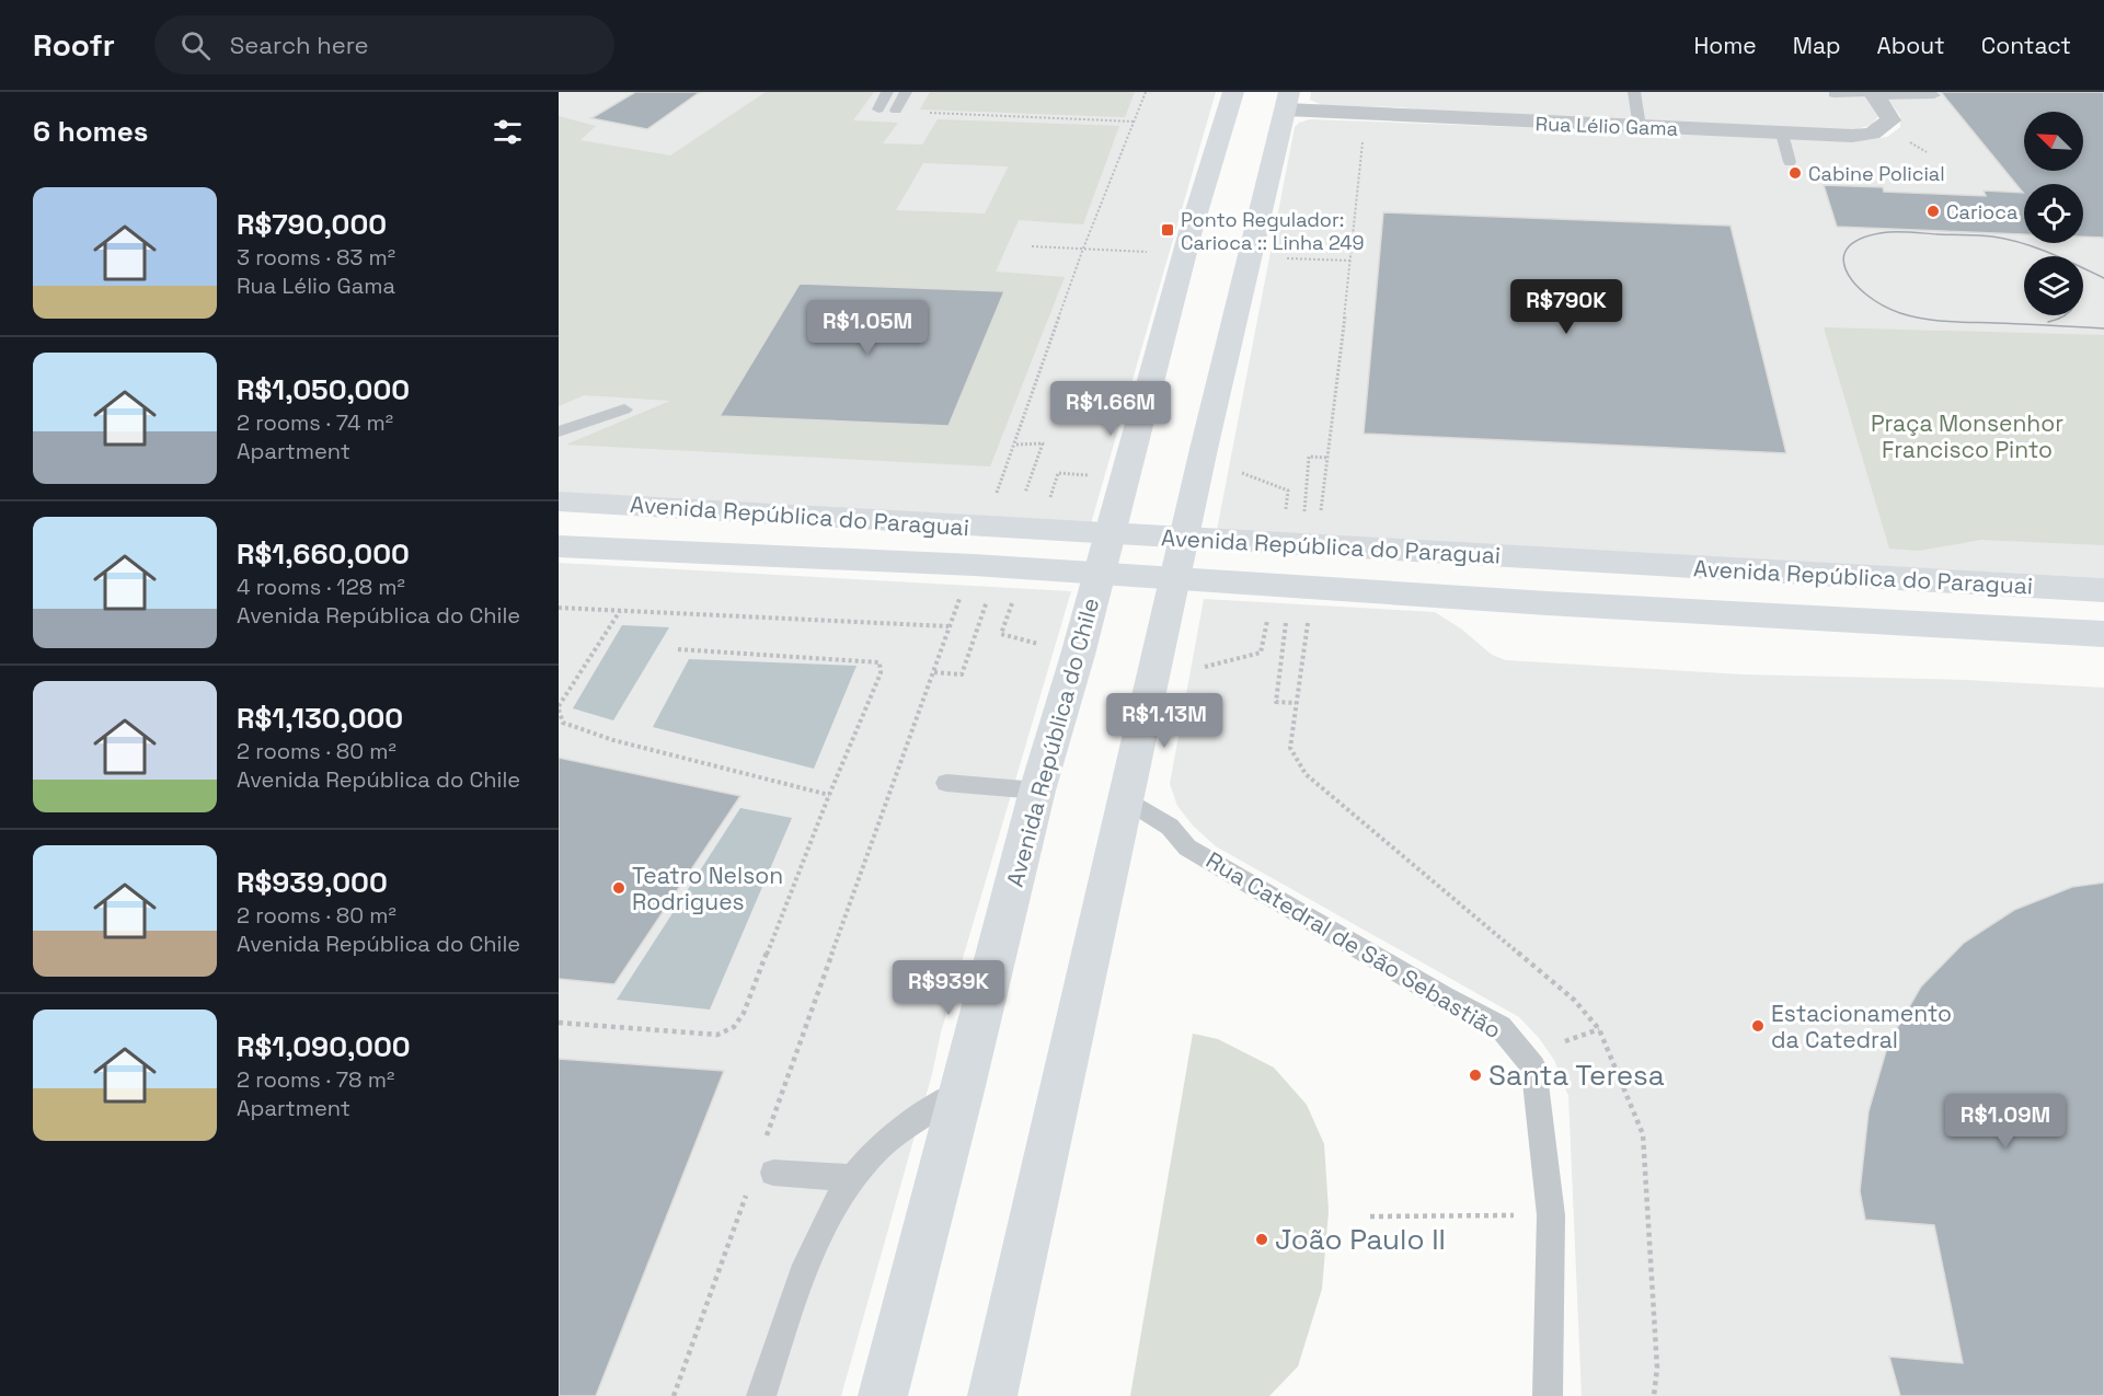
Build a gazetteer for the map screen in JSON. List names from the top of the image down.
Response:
{
  "streets": {
    "main road": ["Avenida República do Paraguai", "Avenida República do Chile"],
    "street": ["Rua Lélio Gama"],
    "lane": ["Rua Catedral de São Sebastião"]
  },
  "parks": ["Praça Monsenhor Francisco Pinto"],
  "places": {
    "other": [
      "Cabine Policial",
      "Carioca",
      "Teatro Nelson Rodrigues",
      "Estacionamento da Catedral",
      "Santa Teresa",
      "João Paulo II"
    ],
    "transit": ["Ponto Regulador: Carioca :: Linha 249"]
  },
  "north": "top left",
  "page": {
    "header": "Roofr",
    "search": "Search here",
    "nav": [
      "Home",
      "Map",
      "About",
      "Contact"
    ],
    "heading": "6 homes",
    "list": [
      {
        "name": "R$790,000",
        "note": "3 rooms · 83 m² · Rua Lélio Gama"
      },
      {
        "name": "R$1,050,000",
        "note": "2 rooms · 74 m² · Apartment"
      },
      {
        "name": "R$1,660,000",
        "note": "4 rooms · 128 m² · Avenida República do Chile"
      },
      {
        "name": "R$1,130,000",
        "note": "2 rooms · 80 m² · Avenida República do Chile"
      },
      {
        "name": "R$939,000",
        "note": "2 rooms · 80 m² · Avenida República do Chile"
      },
      {
        "name": "R$1,090,000",
        "note": "2 rooms · 78 m² · Apartment"
      }
    ],
    "price": [
      "R$790K",
      "R$1.05M",
      "R$1.66M",
      "R$1.13M",
      "R$939K",
      "R$1.09M"
    ]
  }
}
